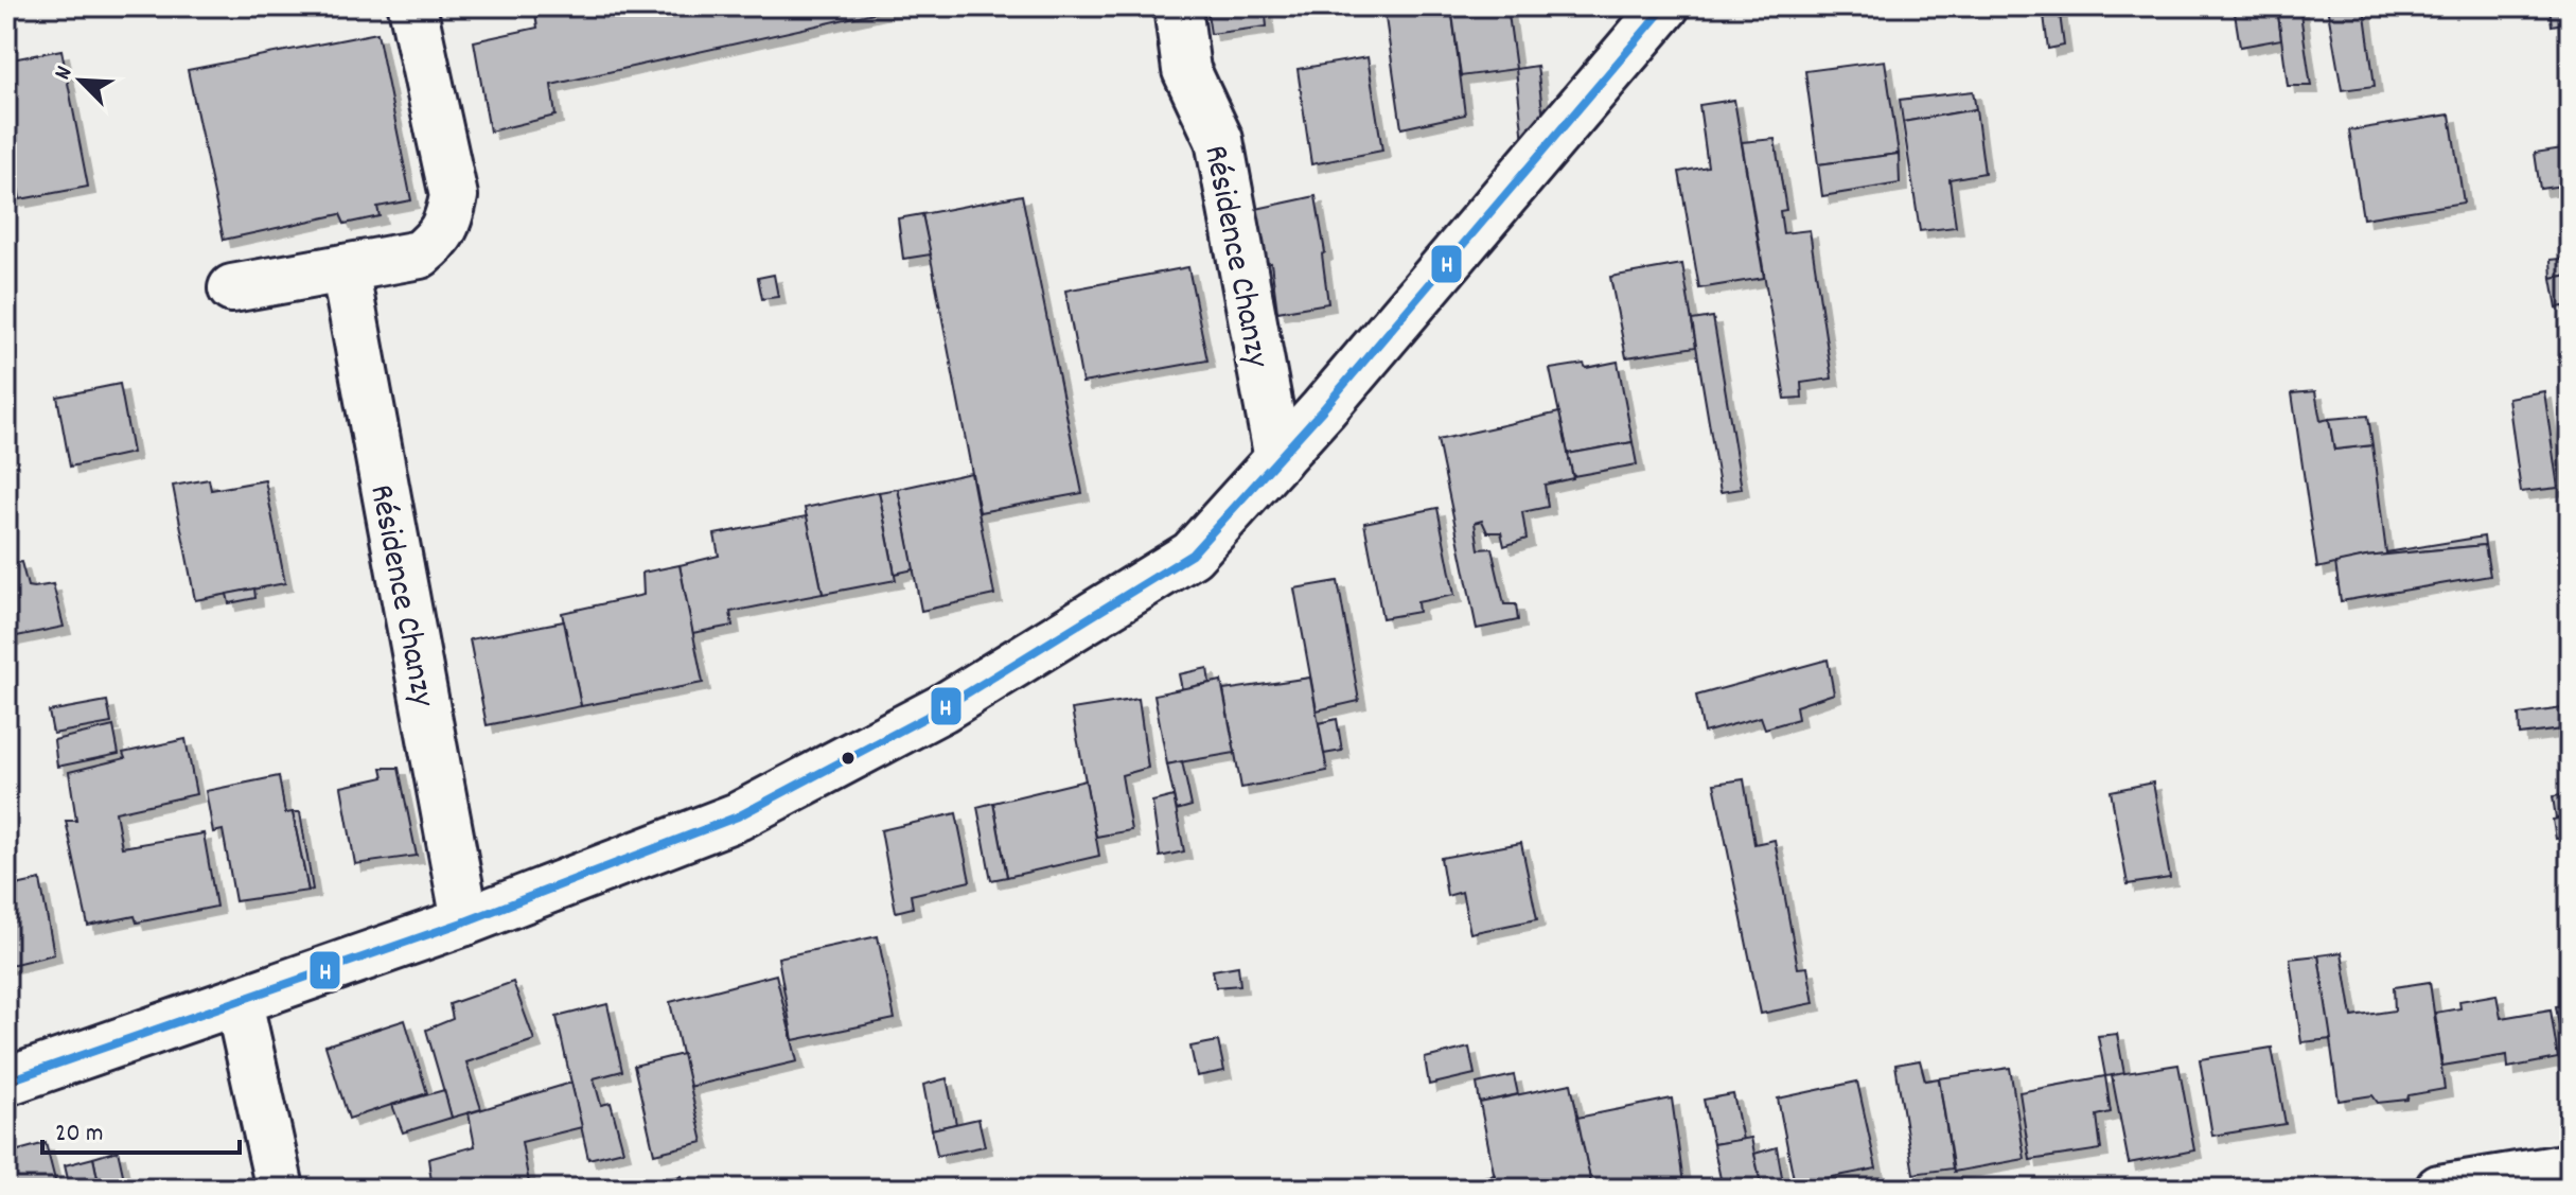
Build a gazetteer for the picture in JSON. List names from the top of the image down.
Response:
{
  "streets": {
    "street": ["Résidence Chanzy"]
  },
  "lines": ["transit line H"],
  "scale_bar": "20 m",
  "north": "top left"
}
